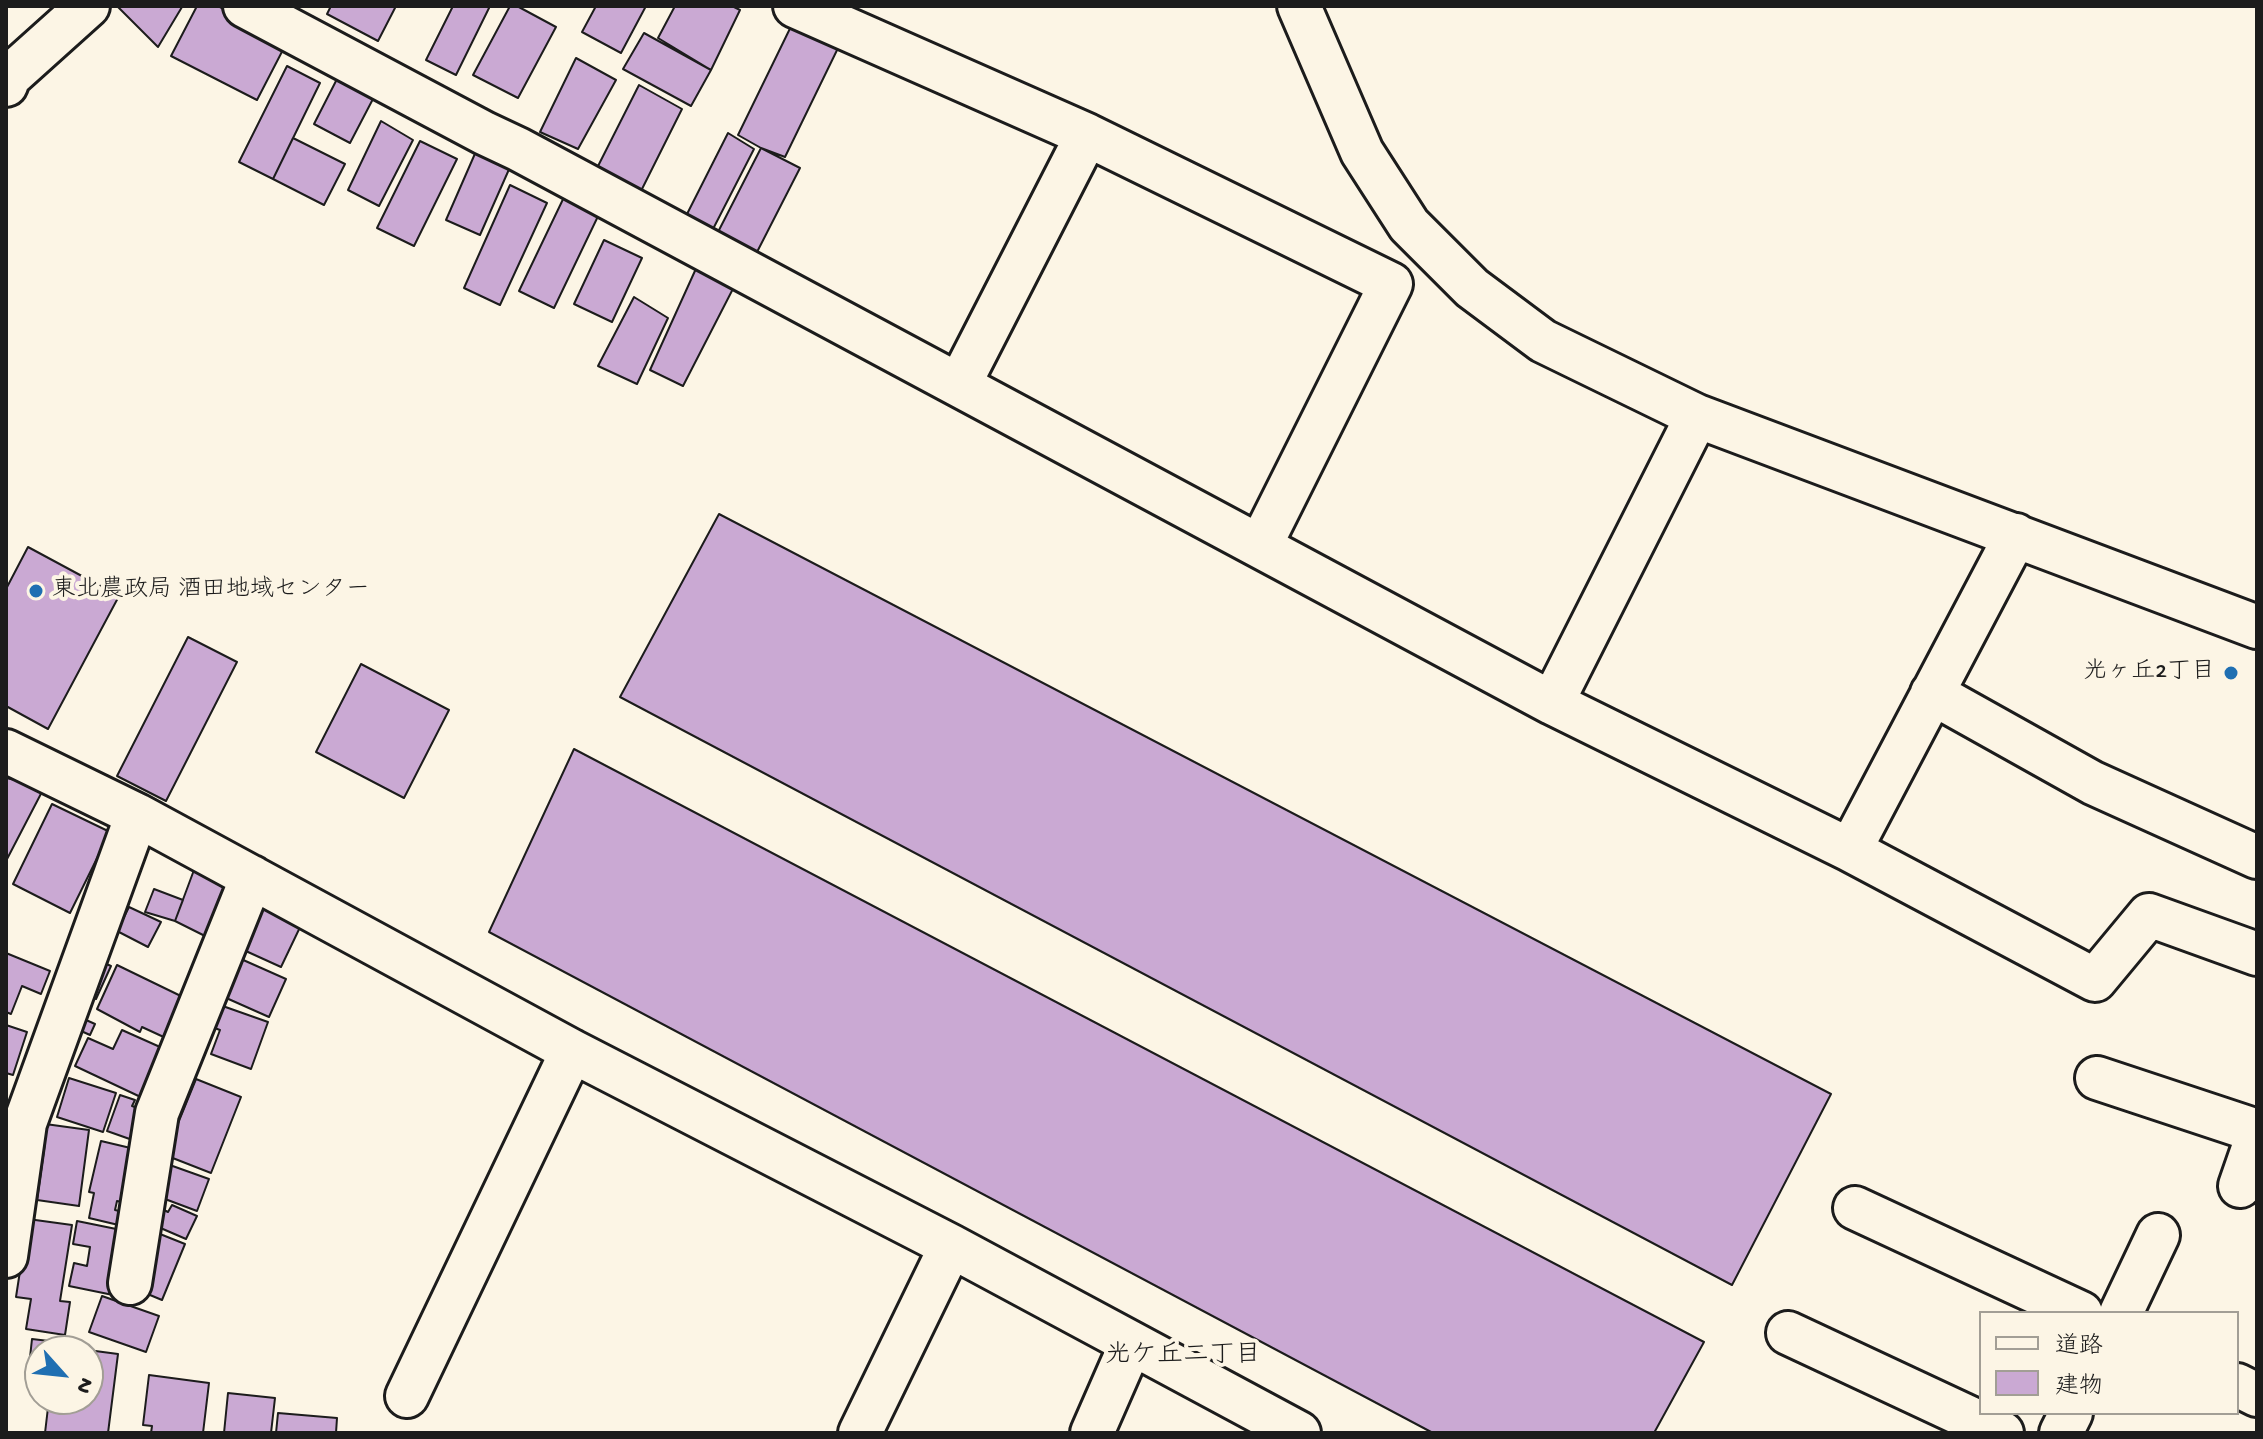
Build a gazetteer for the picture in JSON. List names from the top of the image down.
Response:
{
  "districts": ["光ケ丘二丁目"],
  "places": ["東北農政局 酒田地域センター", "光ヶ丘2丁目"],
  "legend": ["道路", "建物"],
  "north": "bottom right"
}
